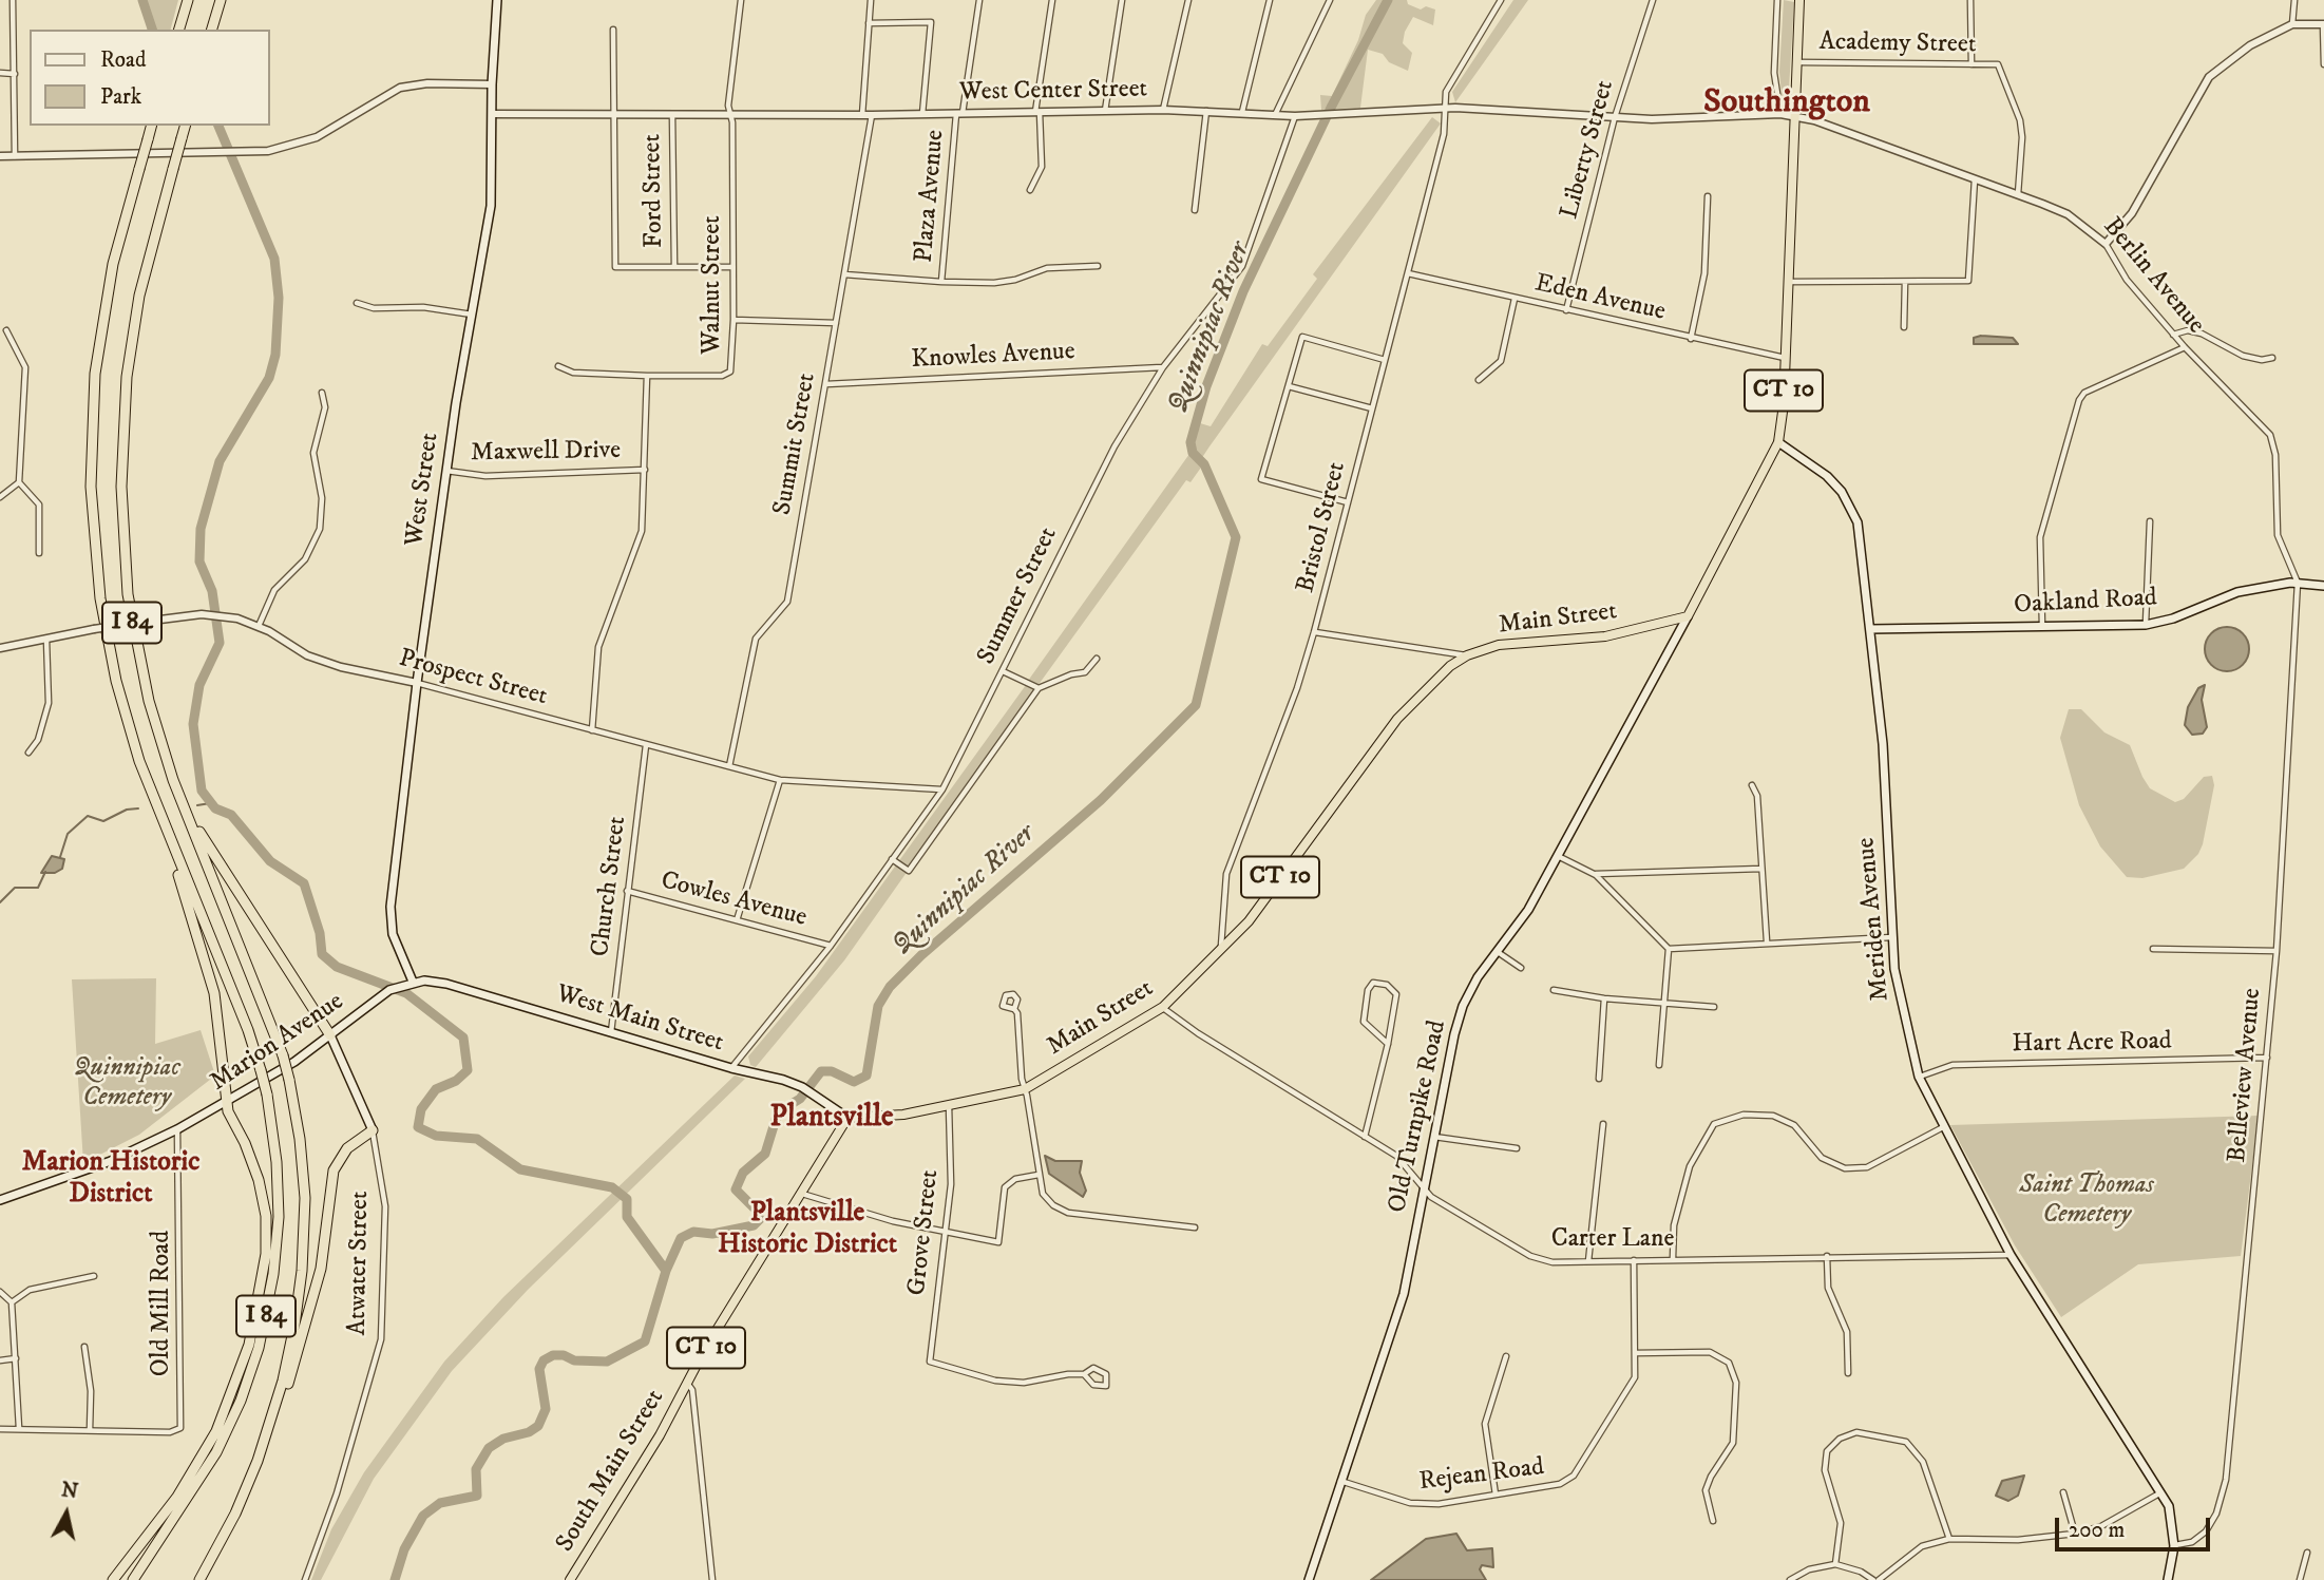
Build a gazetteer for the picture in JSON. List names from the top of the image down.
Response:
{
  "streets": {
    "highway": [
      "CT 10",
      "Main Street",
      "I 84",
      "South Main Street"
    ],
    "main road": [
      "West Street",
      "Oakland Road",
      "Meriden Avenue",
      "West Main Street",
      "Marion Avenue",
      "Old Turnpike Road",
      "Atwater Street"
    ],
    "street": [
      "Academy Street",
      "West Center Street",
      "Liberty Street",
      "Ford Street",
      "Plaza Avenue",
      "Berlin Avenue",
      "Walnut Street",
      "Eden Avenue",
      "Knowles Avenue",
      "Summit Street",
      "Maxwell Drive",
      "Bristol Street",
      "Summer Street",
      "Prospect Street",
      "Church Street",
      "Cowles Avenue",
      "Hart Acre Road",
      "Belleview Avenue",
      "Grove Street",
      "Carter Lane",
      "Old Mill Road",
      "Rejean Road"
    ]
  },
  "crossings": [
    ["Academy Street", "Berlin Avenue"],
    ["Academy Street", "CT 10"],
    ["West Center Street", "Liberty Street"],
    ["West Center Street", "Ford Street"],
    ["West Center Street", "Plaza Avenue"],
    ["West Center Street", "Berlin Avenue"],
    ["West Center Street", "Walnut Street"],
    ["West Center Street", "Summit Street"],
    ["West Center Street", "West Street"],
    ["West Center Street", "Bristol Street"],
    ["West Center Street", "Summer Street"],
    ["Liberty Street", "Eden Avenue"],
    ["Berlin Avenue", "CT 10"],
    ["Berlin Avenue", "Oakland Road"],
    ["Berlin Avenue", "Belleview Avenue"],
    ["Eden Avenue", "CT 10"],
    ["Eden Avenue", "Bristol Street"],
    ["Knowles Avenue", "Summit Street"],
    ["Knowles Avenue", "Summer Street"],
    ["CT 10", "Main Street"],
    ["CT 10", "Meriden Avenue"],
    ["CT 10", "Old Turnpike Road"],
    ["Summit Street", "Prospect Street"],
    ["Maxwell Drive", "West Street"],
    ["West Street", "Prospect Street"],
    ["West Street", "West Main Street"],
    ["West Street", "Marion Avenue"],
    ["Bristol Street", "Main Street"],
    ["Summer Street", "Prospect Street"],
    ["Summer Street", "Cowles Avenue"],
    ["Summer Street", "West Main Street"],
    ["Oakland Road", "Meriden Avenue"],
    ["Oakland Road", "Belleview Avenue"],
    ["Main Street", "West Main Street"],
    ["Main Street", "Old Turnpike Road"],
    ["Main Street", "Grove Street"],
    ["Main Street", "Carter Lane"],
    ["Main Street", "South Main Street"],
    ["Prospect Street", "Church Street"],
    ["Church Street", "Cowles Avenue"],
    ["Church Street", "West Main Street"],
    ["Meriden Avenue", "Hart Acre Road"],
    ["Meriden Avenue", "Belleview Avenue"],
    ["Meriden Avenue", "Carter Lane"],
    ["West Main Street", "Marion Avenue"],
    ["West Main Street", "South Main Street"],
    ["Marion Avenue", "Atwater Street"],
    ["Marion Avenue", "Old Mill Road"],
    ["Hart Acre Road", "Belleview Avenue"],
    ["Old Turnpike Road", "Carter Lane"],
    ["Old Turnpike Road", "Rejean Road"],
    ["Carter Lane", "Rejean Road"]
  ],
  "districts": [
    "Southington",
    "Plantsville",
    "Marion Historic District",
    "Plantsville Historic District"
  ],
  "water": ["Quinnipiac River"],
  "parks": ["Quinnipiac Cemetery", "Saint Thomas Cemetery"],
  "legend": ["Road", "Park"],
  "scale_bar": "200 m",
  "north": "top"
}
